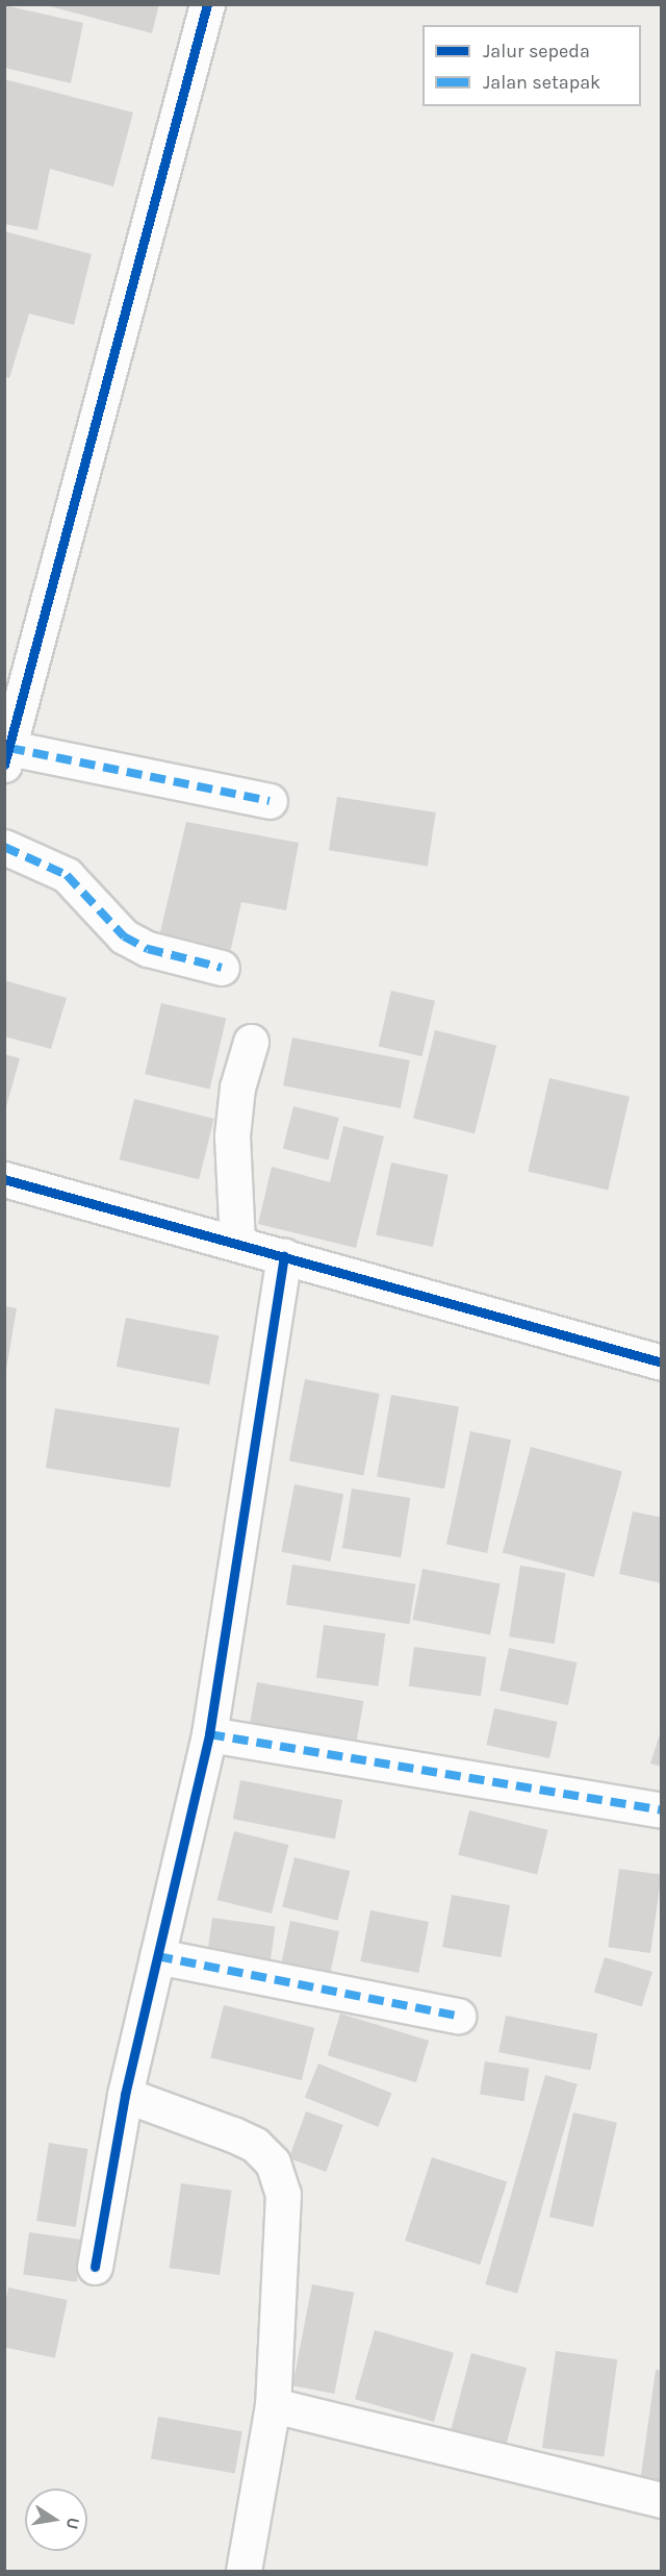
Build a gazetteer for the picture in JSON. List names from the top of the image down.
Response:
{
  "legend": ["Jalur sepeda", "Jalan setapak"],
  "north": "right"
}
